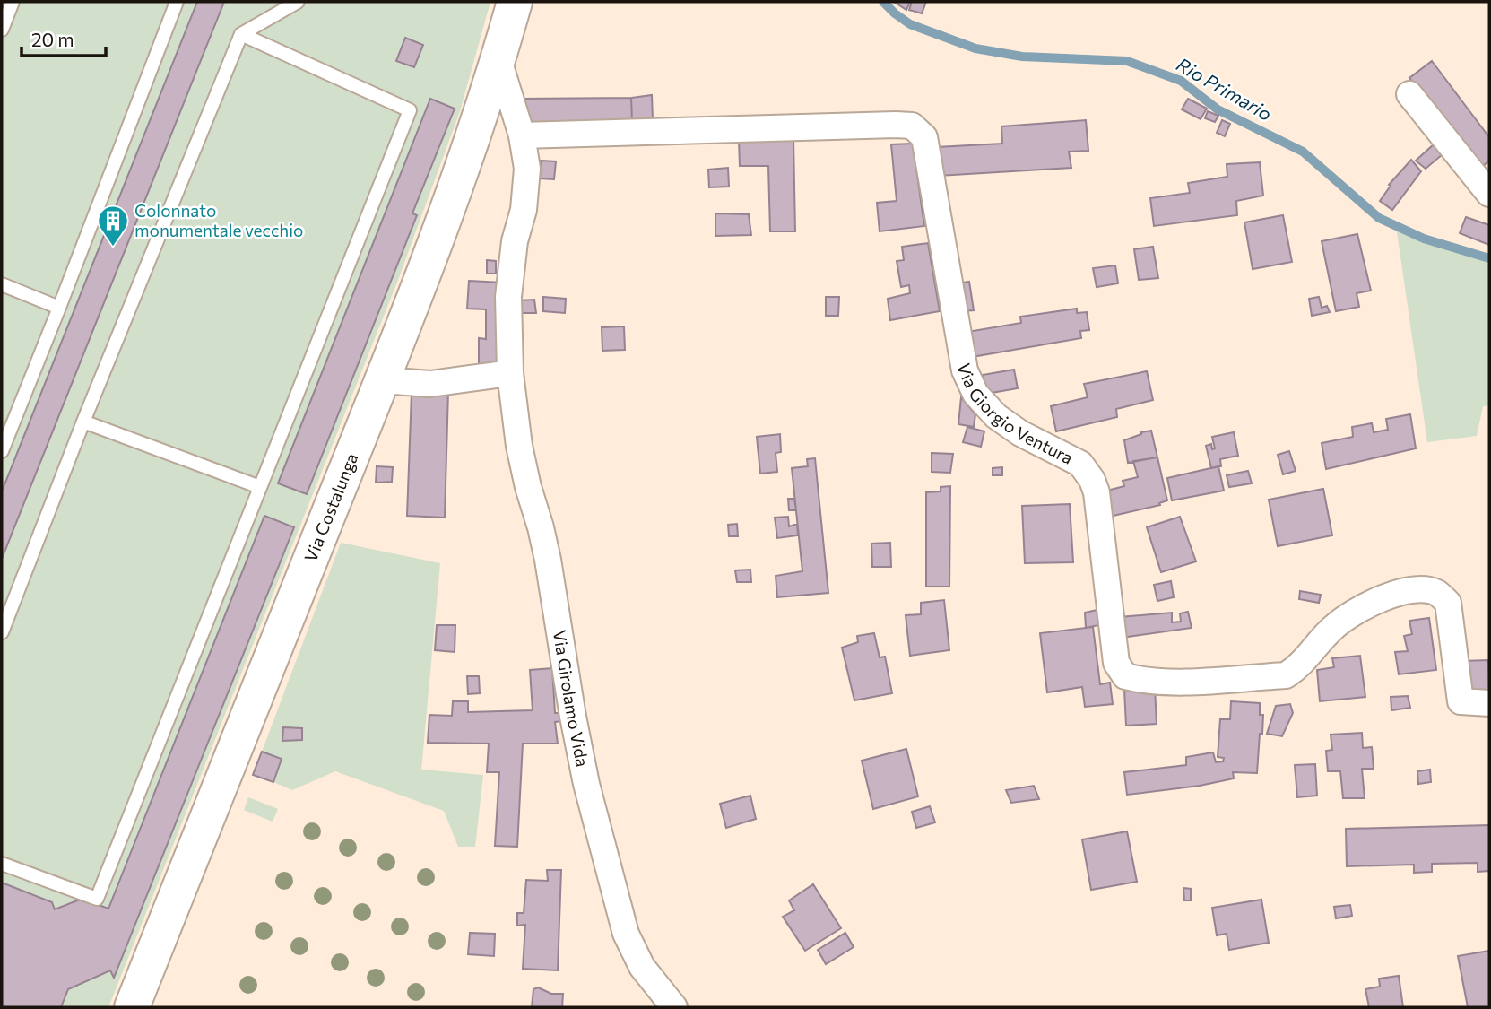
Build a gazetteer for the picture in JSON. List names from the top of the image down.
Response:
{
  "streets": {
    "street": ["Via Giorgio Ventura", "Via Costalunga", "Via Girolamo Vida"]
  },
  "crossings": [
    ["Via Giorgio Ventura", "Via Girolamo Vida"]
  ],
  "water": ["Rio Primario"],
  "places": {
    "building": ["Colonnato monumentale vecchio"]
  },
  "scale_bar": "20 m"
}
